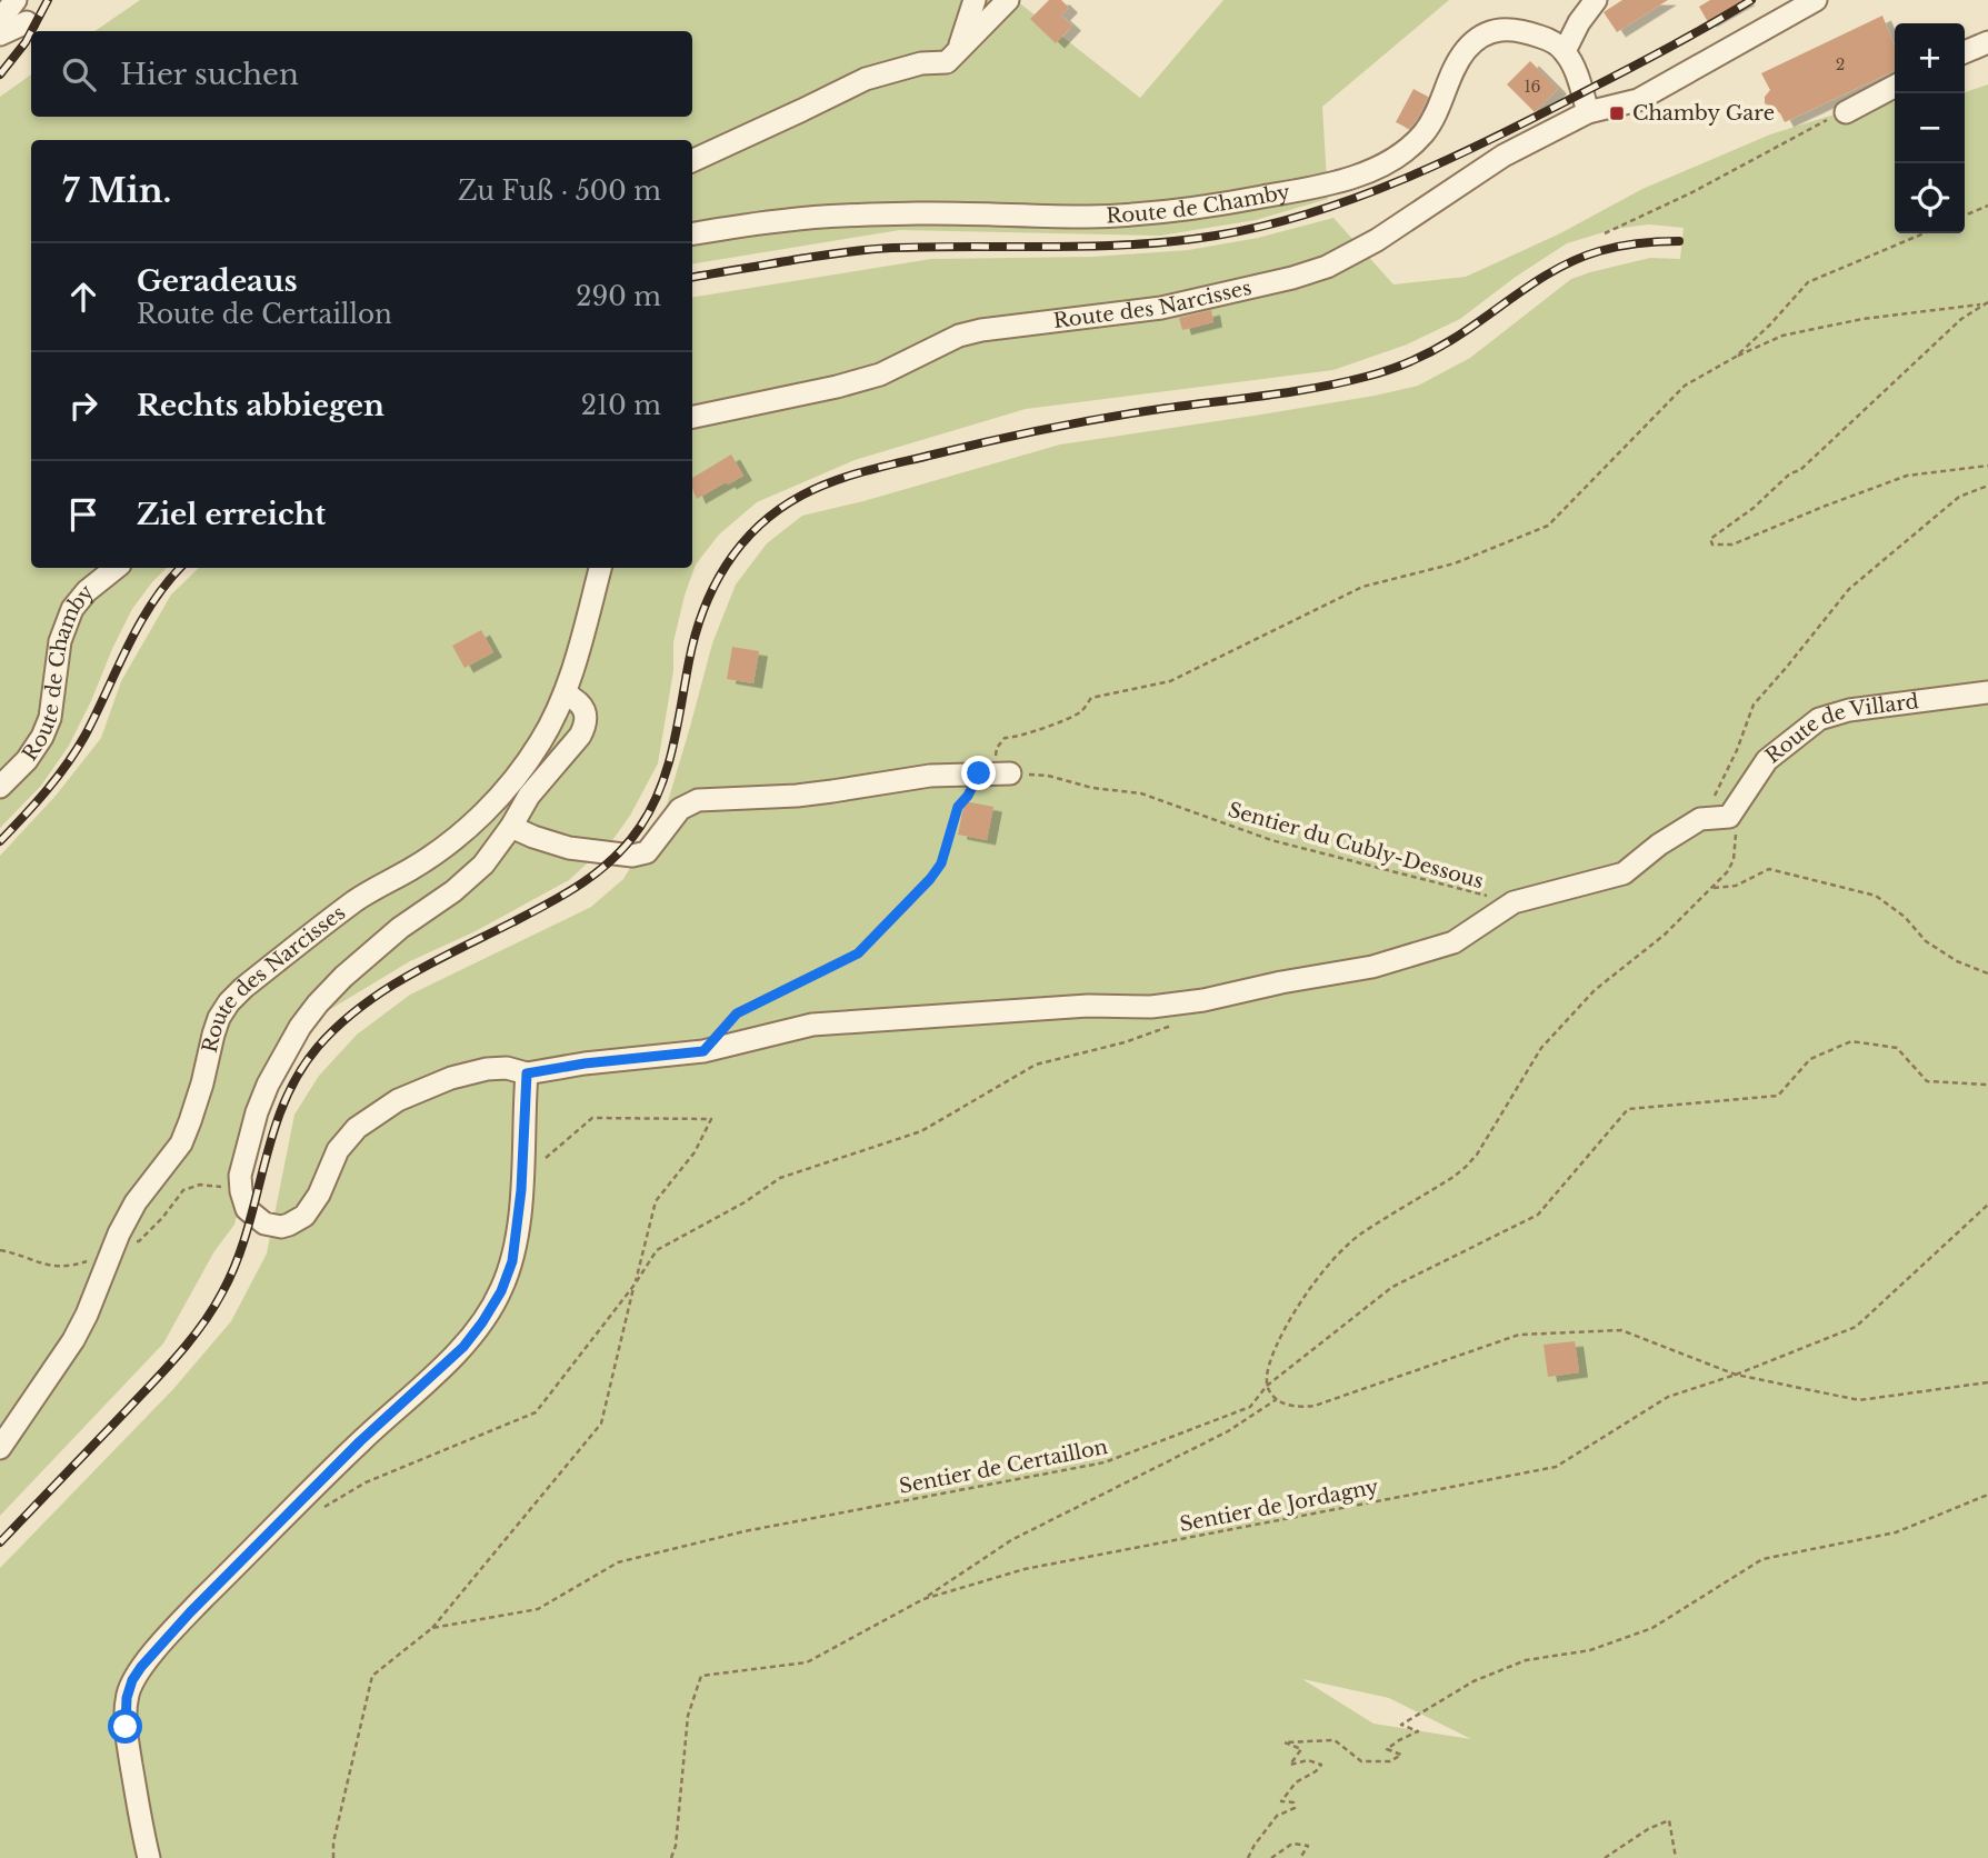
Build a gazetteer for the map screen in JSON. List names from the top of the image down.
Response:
{
  "streets": {
    "street": ["Route de Chamby", "Route des Narcisses", "Route de Villard"],
    "path": ["Sentier du Cubly-Dessous", "Sentier de Certaillon", "Sentier de Jordagny"]
  },
  "places": {
    "transit": ["Chamby Gare"]
  },
  "house_numbers": ["2", "16"],
  "page": {
    "map_buttons": ["+", "−"],
    "search": "Hier suchen",
    "heading": ["7 Min.", "Zu Fuß · 500 m"],
    "list": [
      ["Geradeaus", "Route de Certaillon", "290 m"],
      ["Rechts abbiegen", "210 m"],
      "Ziel erreicht"
    ]
  }
}
